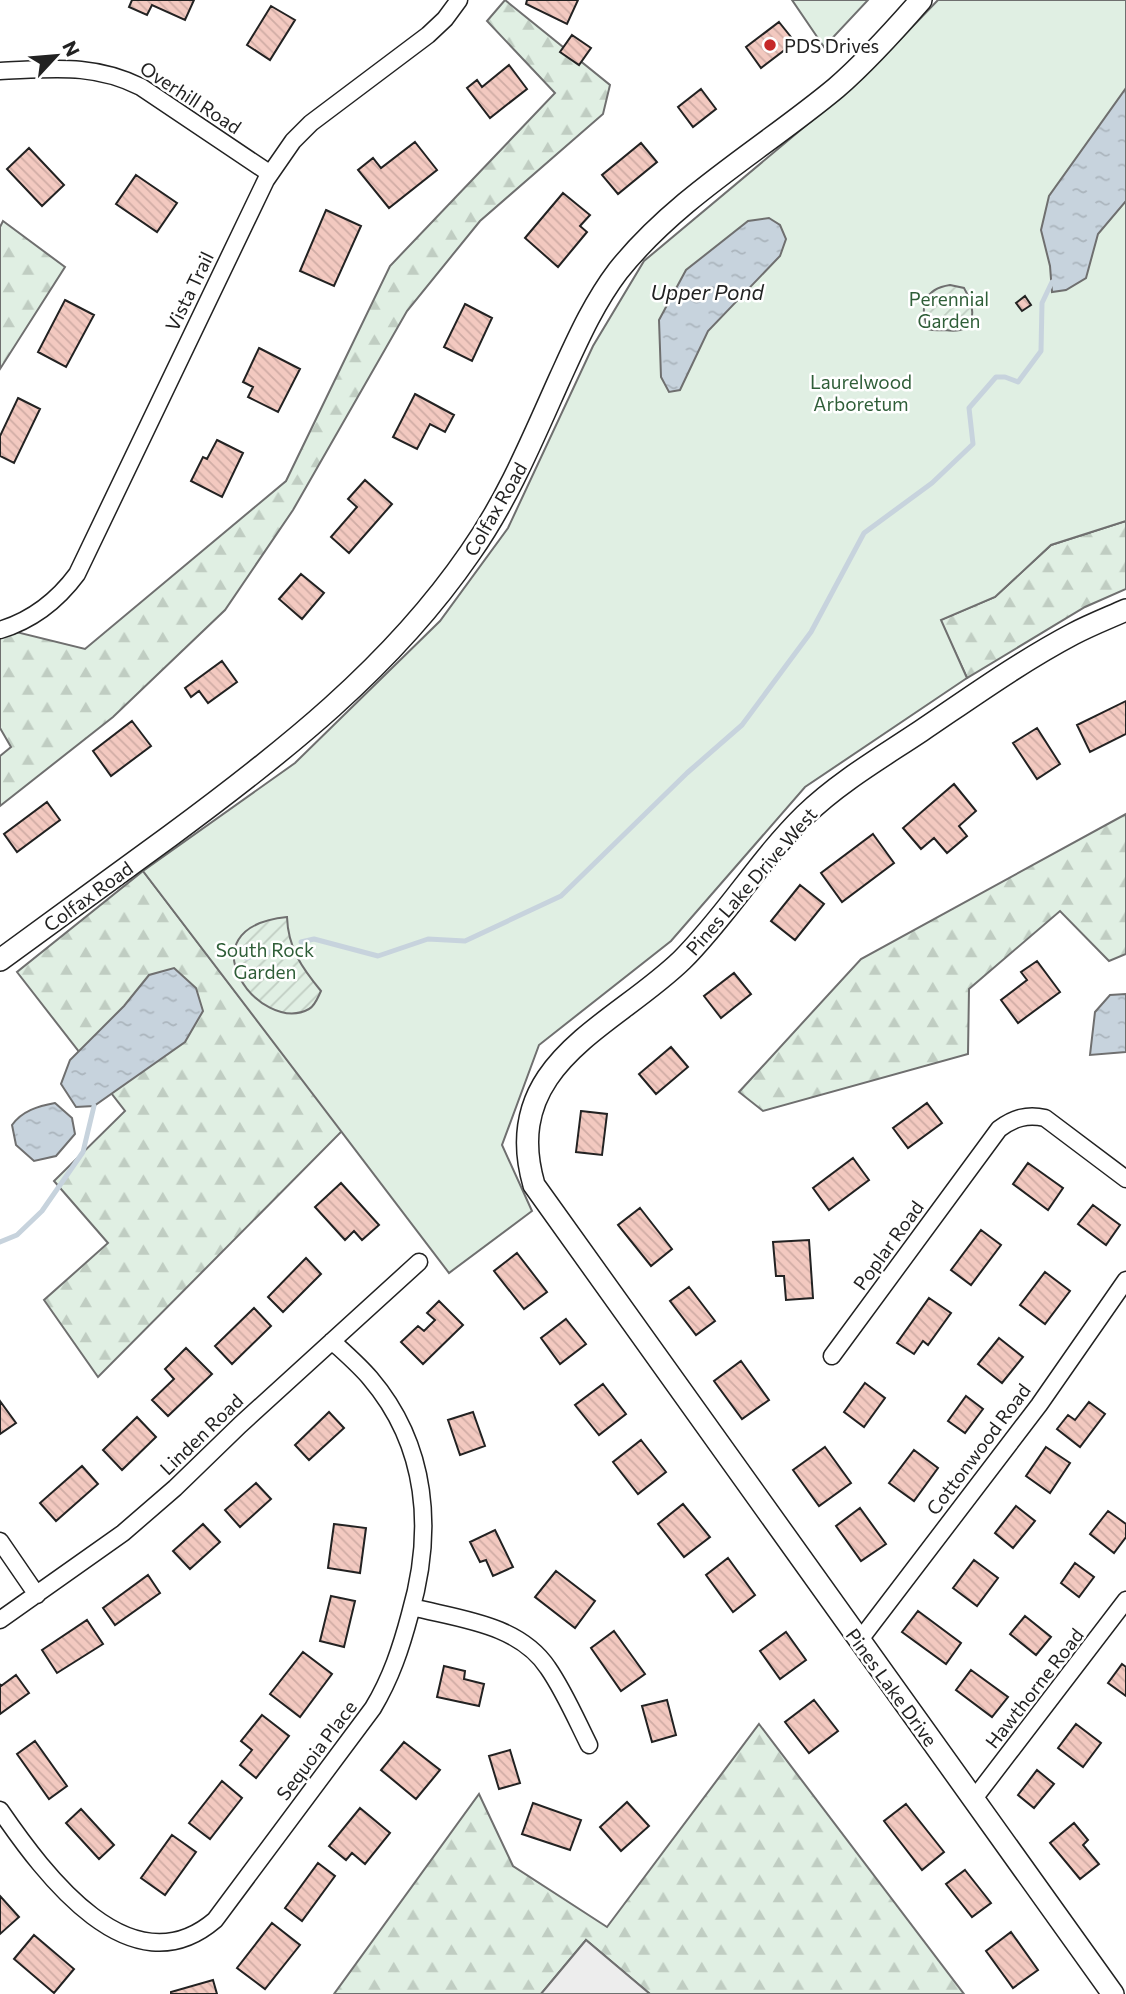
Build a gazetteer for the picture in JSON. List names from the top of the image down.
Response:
{
  "streets": {
    "street": [
      "Overhill Road",
      "Vista Trail",
      "Colfax Road",
      "Pines Lake Drive West",
      "Poplar Road",
      "Linden Road",
      "Cottonwood Road",
      "Pines Lake Drive",
      "Hawthorne Road",
      "Sequoia Place"
    ]
  },
  "crossings": [
    ["Overhill Road", "Vista Trail"],
    ["Pines Lake Drive West", "Pines Lake Drive"],
    ["Linden Road", "Sequoia Place"],
    ["Cottonwood Road", "Pines Lake Drive"],
    ["Pines Lake Drive", "Hawthorne Road"]
  ],
  "water": ["Upper Pond"],
  "parks": ["Perennial Garden", "Laurelwood Arboretum", "South Rock Garden"],
  "places": ["PDS Drives"],
  "north": "top right"
}
